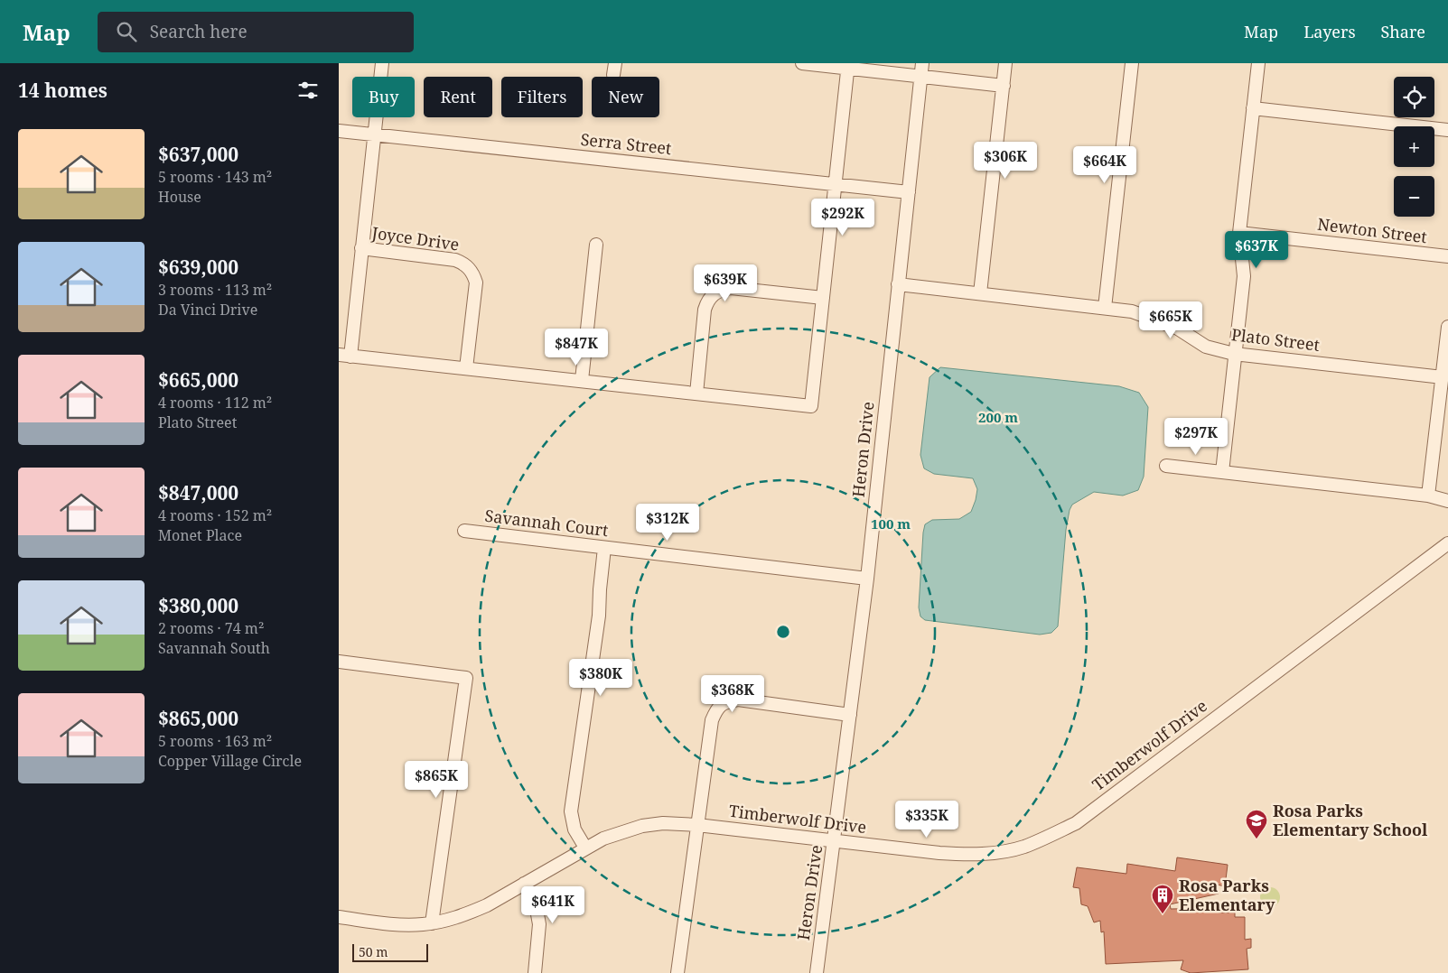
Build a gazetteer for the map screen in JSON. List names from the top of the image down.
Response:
{
  "streets": {
    "street": [
      "Serra Street",
      "Newton Street",
      "Joyce Drive",
      "Plato Street",
      "Heron Drive",
      "Savannah Court",
      "Timberwolf Drive"
    ]
  },
  "crossings": [
    ["Serra Street", "Heron Drive"],
    ["Plato Street", "Heron Drive"],
    ["Heron Drive", "Savannah Court"],
    ["Heron Drive", "Timberwolf Drive"]
  ],
  "places": {
    "school or university": ["Rosa Parks Elementary School"],
    "building": ["Rosa Parks Elementary"]
  },
  "scale_bar": "50 m",
  "page": {
    "header": "Map",
    "search": "Search here",
    "nav": ["Map", "Layers", "Share"],
    "heading": "14 homes",
    "map_buttons": ["+", "−"],
    "chip": [
      "Buy",
      "Rent",
      "Filters",
      "New"
    ],
    "list": [
      {
        "name": "$637,000",
        "note": "5 rooms · 143 m² · House"
      },
      {
        "name": "$639,000",
        "note": "3 rooms · 113 m² · Da Vinci Drive"
      },
      {
        "name": "$665,000",
        "note": "4 rooms · 112 m² · Plato Street"
      },
      {
        "name": "$847,000",
        "note": "4 rooms · 152 m² · Monet Place"
      },
      {
        "name": "$380,000",
        "note": "2 rooms · 74 m² · Savannah South"
      },
      {
        "name": "$865,000",
        "note": "5 rooms · 163 m² · Copper Village Circle"
      }
    ],
    "price": [
      "$306K",
      "$664K",
      "$292K",
      "$637K",
      "$639K",
      "$665K",
      "$847K",
      "$297K",
      "$312K",
      "$380K",
      "$368K",
      "$865K",
      "$335K",
      "$641K"
    ],
    "scale": "50 m"
  },
  "rings": ["200 m", "100 m"]
}
